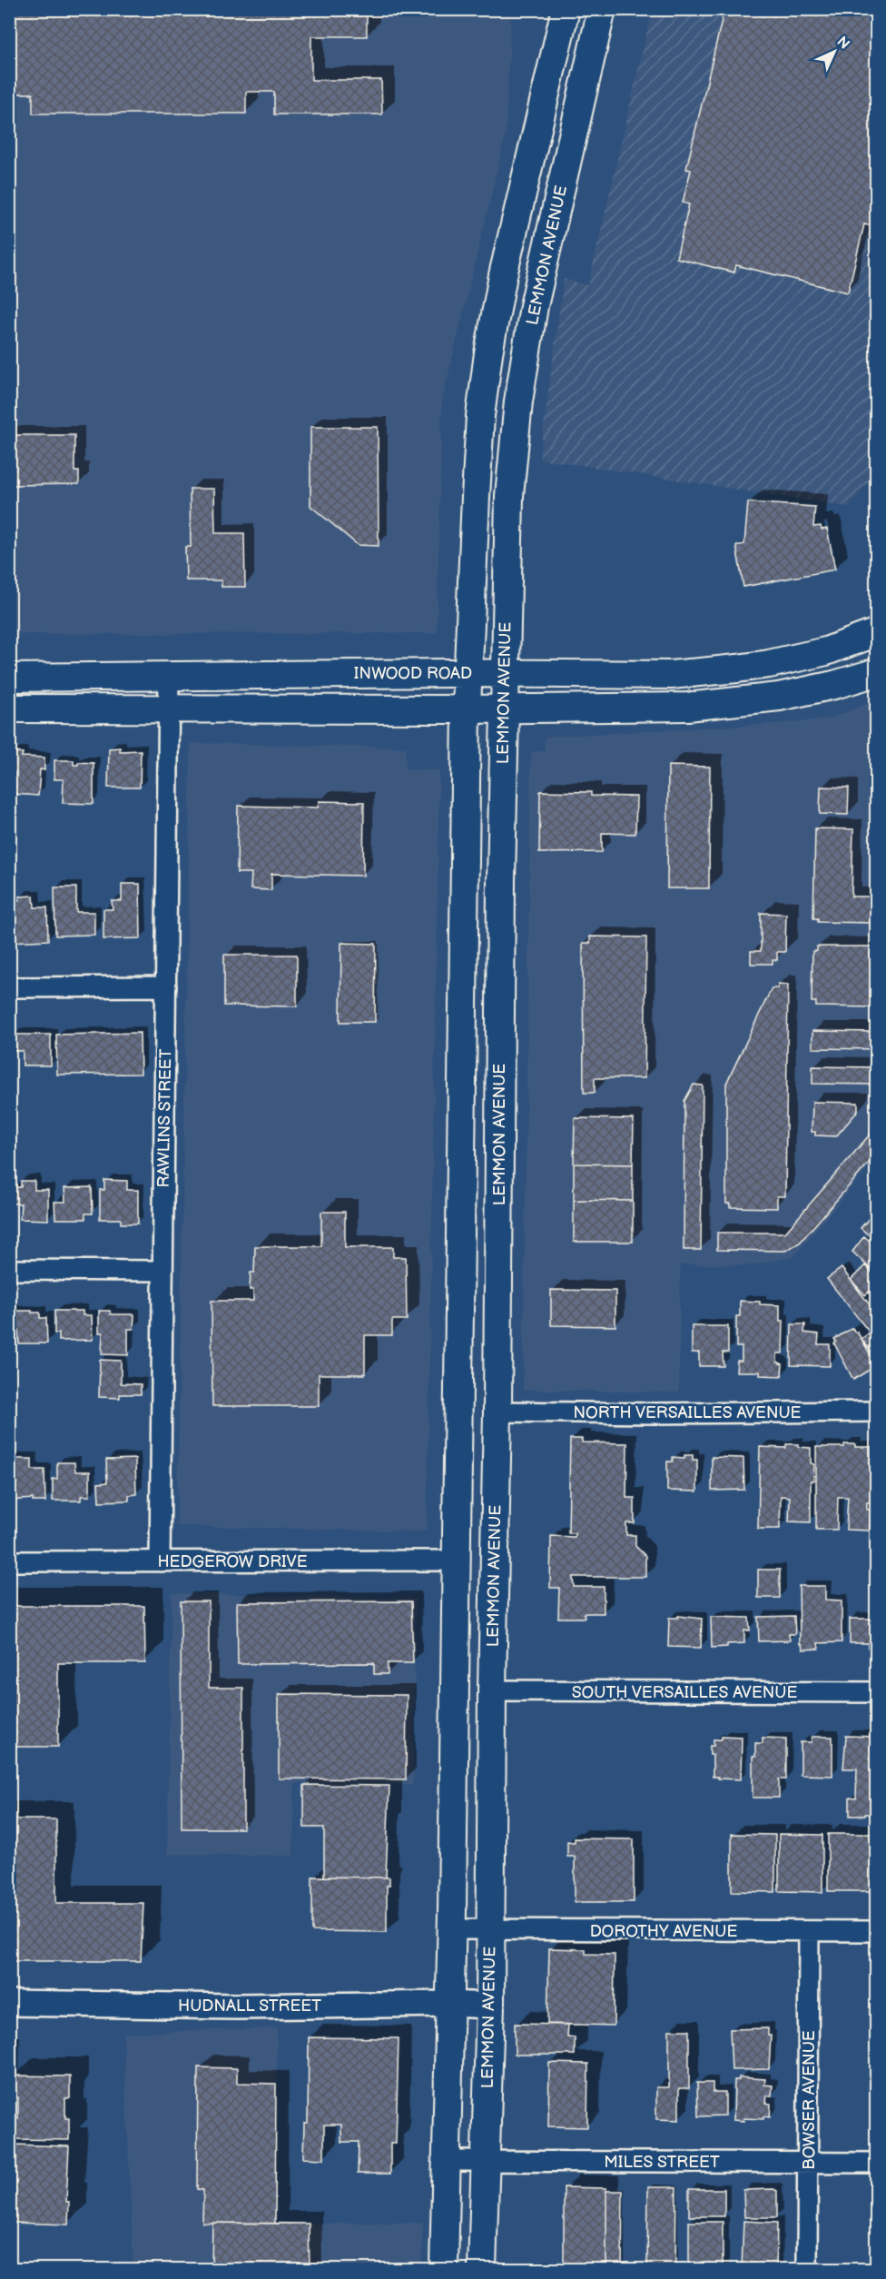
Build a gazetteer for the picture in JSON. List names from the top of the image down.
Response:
{
  "streets": {
    "main road": ["LEMMON AVENUE", "INWOOD ROAD"],
    "street": [
      "RAWLINS STREET",
      "NORTH VERSAILLES AVENUE",
      "HEDGEROW DRIVE",
      "SOUTH VERSAILLES AVENUE",
      "DOROTHY AVENUE",
      "HUDNALL STREET",
      "BOWSER AVENUE",
      "MILES STREET"
    ]
  },
  "crossings": [
    ["LEMMON AVENUE", "INWOOD ROAD"],
    ["LEMMON AVENUE", "NORTH VERSAILLES AVENUE"],
    ["LEMMON AVENUE", "SOUTH VERSAILLES AVENUE"],
    ["LEMMON AVENUE", "DOROTHY AVENUE"],
    ["LEMMON AVENUE", "HUDNALL STREET"],
    ["LEMMON AVENUE", "MILES STREET"],
    ["INWOOD ROAD", "RAWLINS STREET"],
    ["RAWLINS STREET", "HEDGEROW DRIVE"],
    ["DOROTHY AVENUE", "BOWSER AVENUE"],
    ["BOWSER AVENUE", "MILES STREET"]
  ],
  "north": "top right"
}
